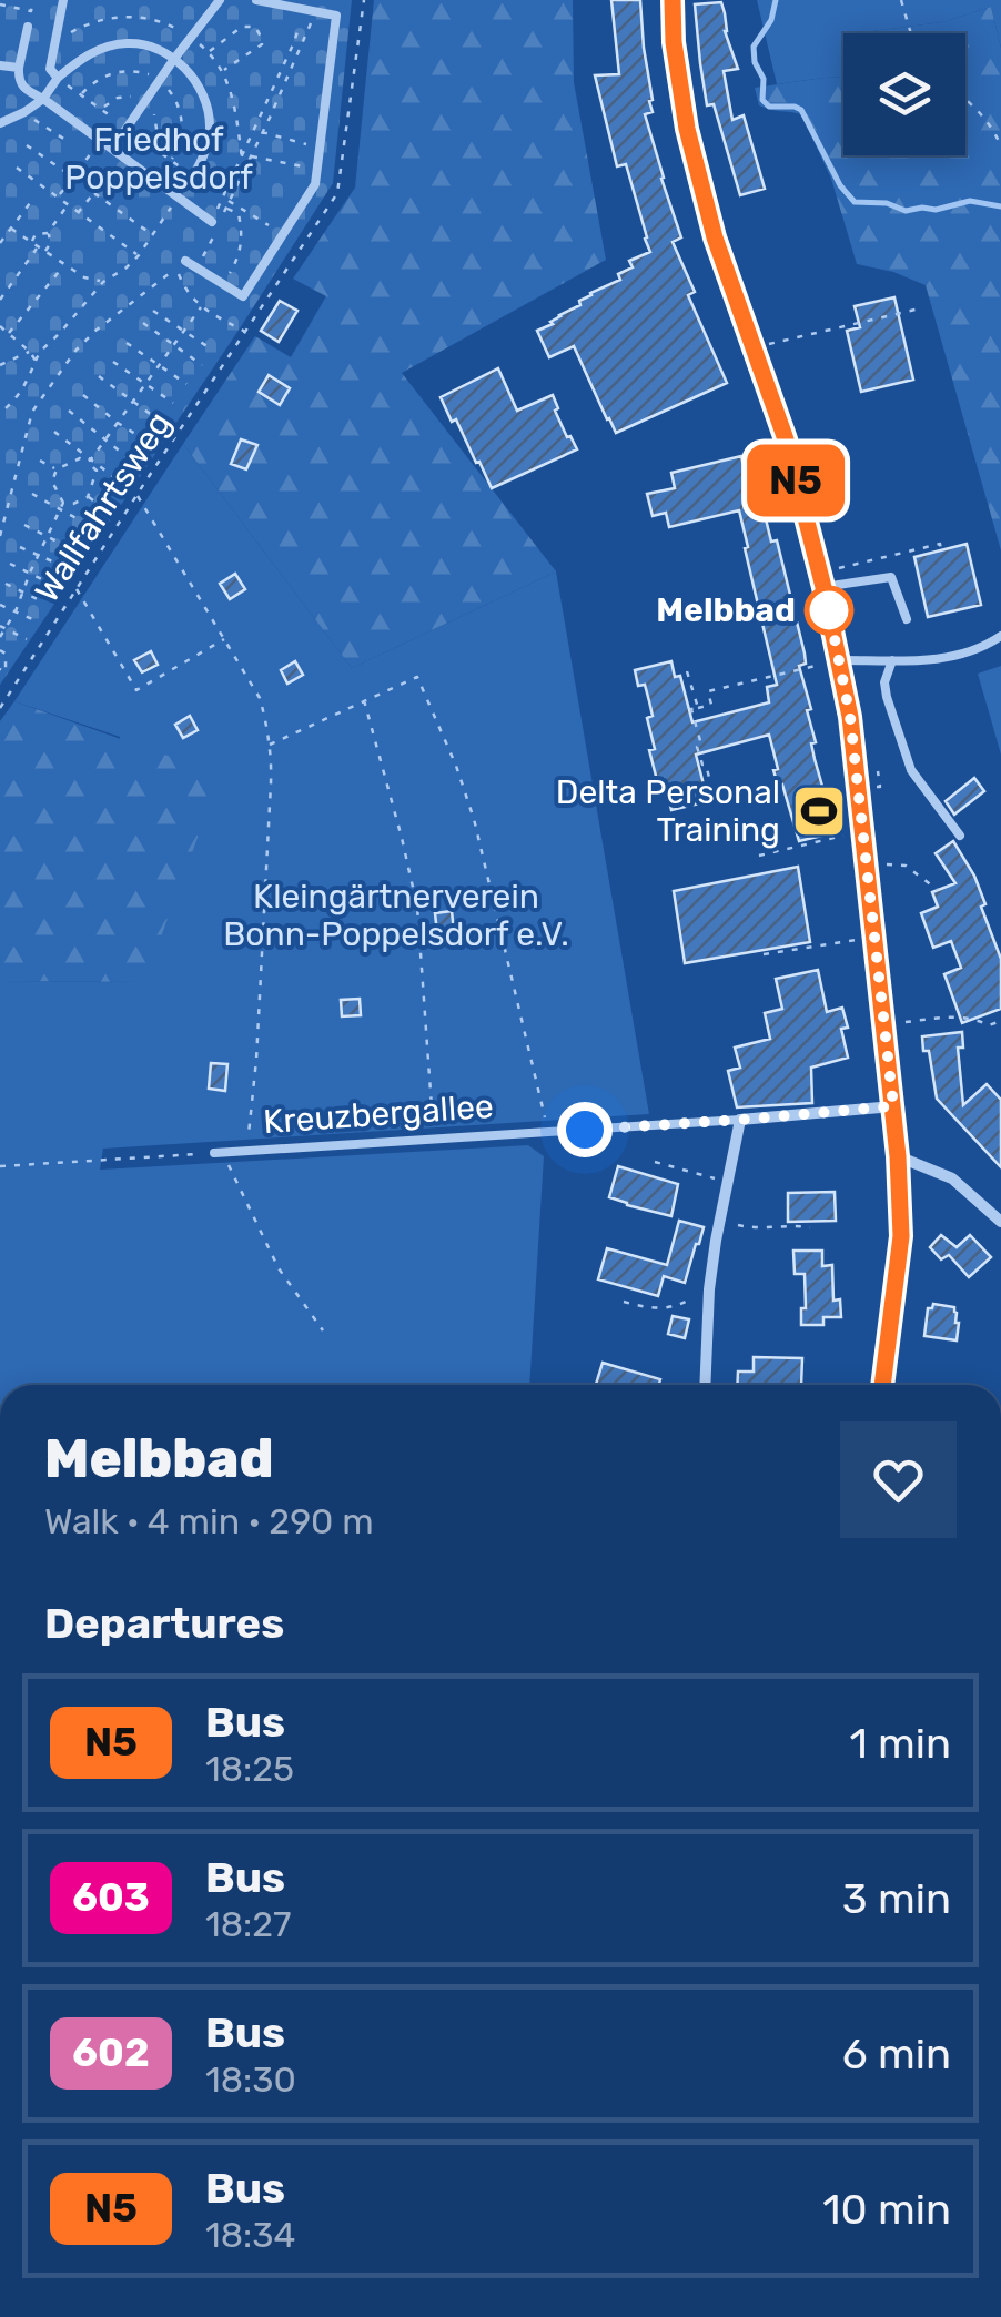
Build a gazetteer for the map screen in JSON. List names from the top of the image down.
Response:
{
  "streets": {
    "street": ["Kreuzbergallee"],
    "path": ["Wallfahrtsweg"]
  },
  "parks": ["Friedhof Poppelsdorf", "Kleingärtnerverein Bonn-Poppelsdorf e.V."],
  "places": {
    "other": ["Melbbad"],
    "sports": ["Delta Personal Training"]
  },
  "lines": ["bus line N5"],
  "page": {
    "on_map": "N5",
    "heading": [
      ["Melbbad", "Walk · 4 min · 290 m"],
      "Departures"
    ],
    "list": [
      {
        "mark": "N5",
        "name": "Bus",
        "note": "18:25",
        "value": "1 min"
      },
      {
        "mark": "603",
        "name": "Bus",
        "note": "18:27",
        "value": "3 min"
      },
      {
        "mark": "602",
        "name": "Bus",
        "note": "18:30",
        "value": "6 min"
      },
      {
        "mark": "N5",
        "name": "Bus",
        "note": "18:34",
        "value": "10 min"
      }
    ]
  }
}
